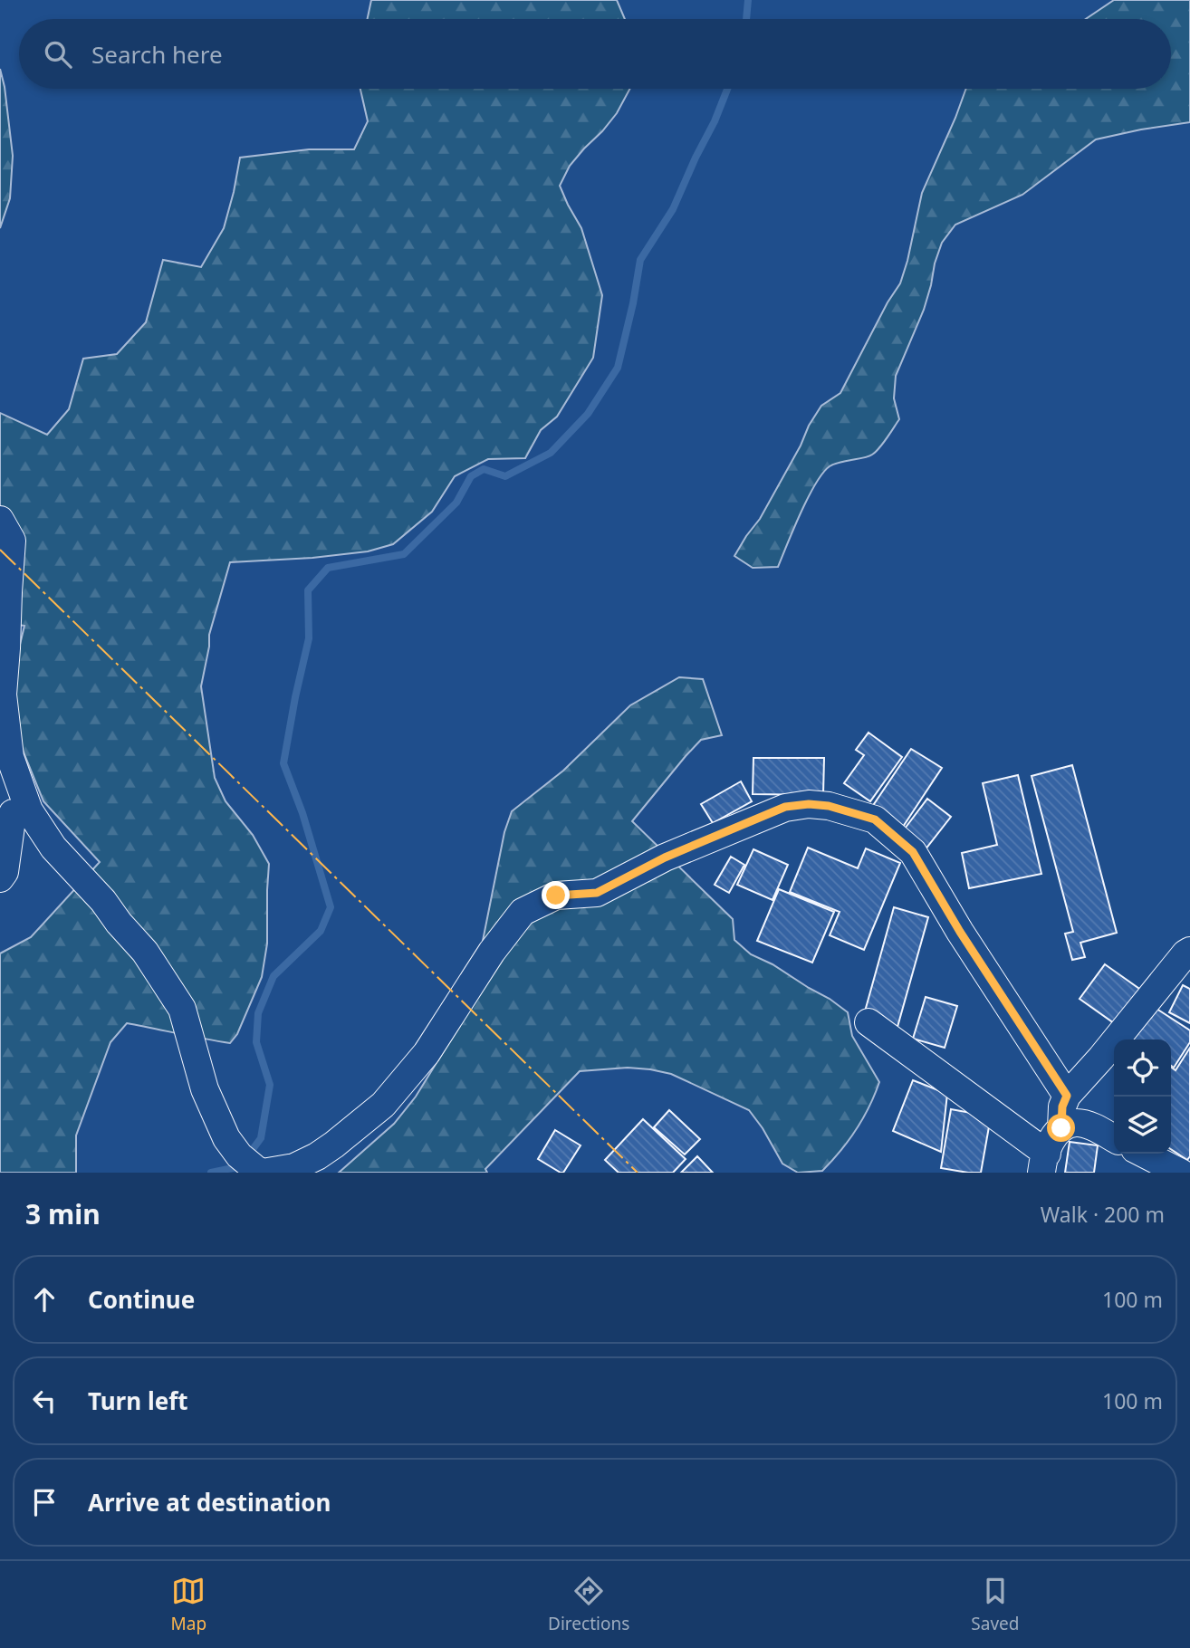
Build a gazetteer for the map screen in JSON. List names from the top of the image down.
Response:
{
  "page": {
    "search": "Search here",
    "heading": ["3 min", "Walk · 200 m"],
    "list": [
      ["Continue", "100 m"],
      ["Turn left", "100 m"],
      "Arrive at destination"
    ],
    "nav": ["Map", "Directions", "Saved"]
  }
}
